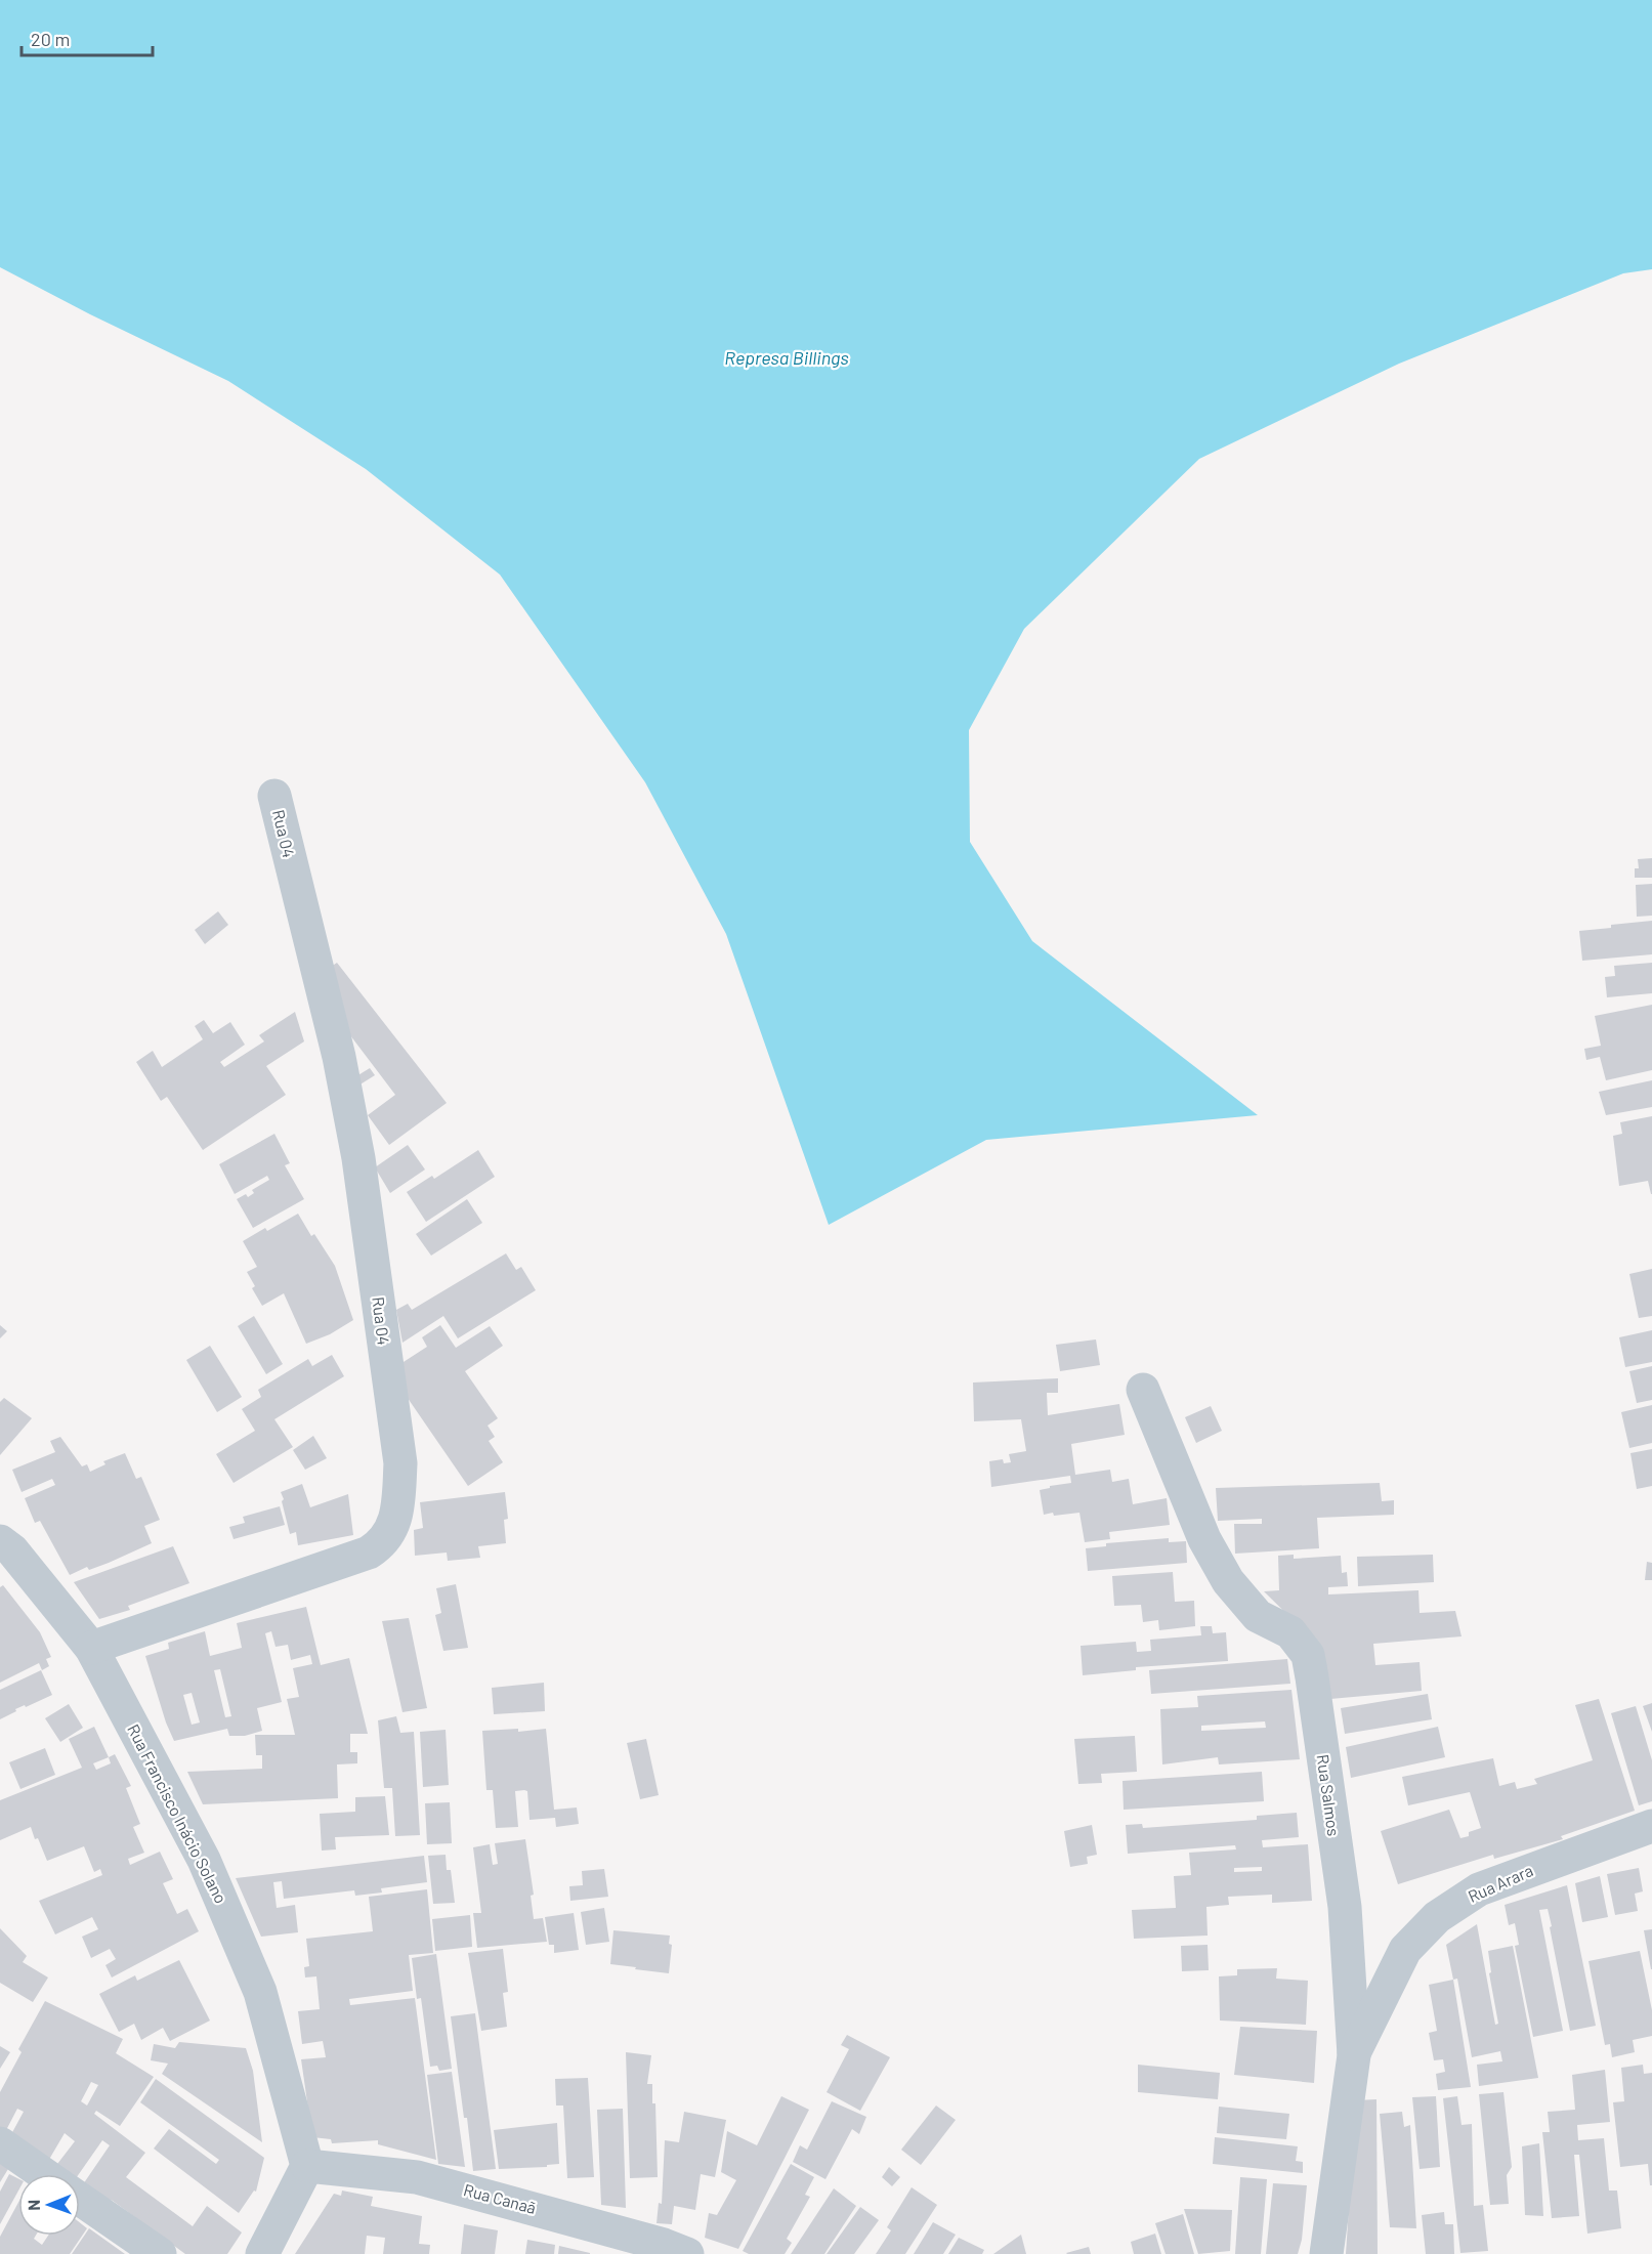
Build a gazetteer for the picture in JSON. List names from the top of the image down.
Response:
{
  "streets": {
    "street": [
      "Rua 04",
      "Rua Salmos",
      "Rua Francisco Inácio Solano",
      "Rua Arara",
      "Rua Canaã"
    ]
  },
  "crossings": [
    ["Rua 04", "Rua Francisco Inácio Solano"],
    ["Rua Salmos", "Rua Arara"],
    ["Rua Francisco Inácio Solano", "Rua Canaã"]
  ],
  "water": ["Represa Billings"],
  "scale_bar": "20 m",
  "north": "left"
}
